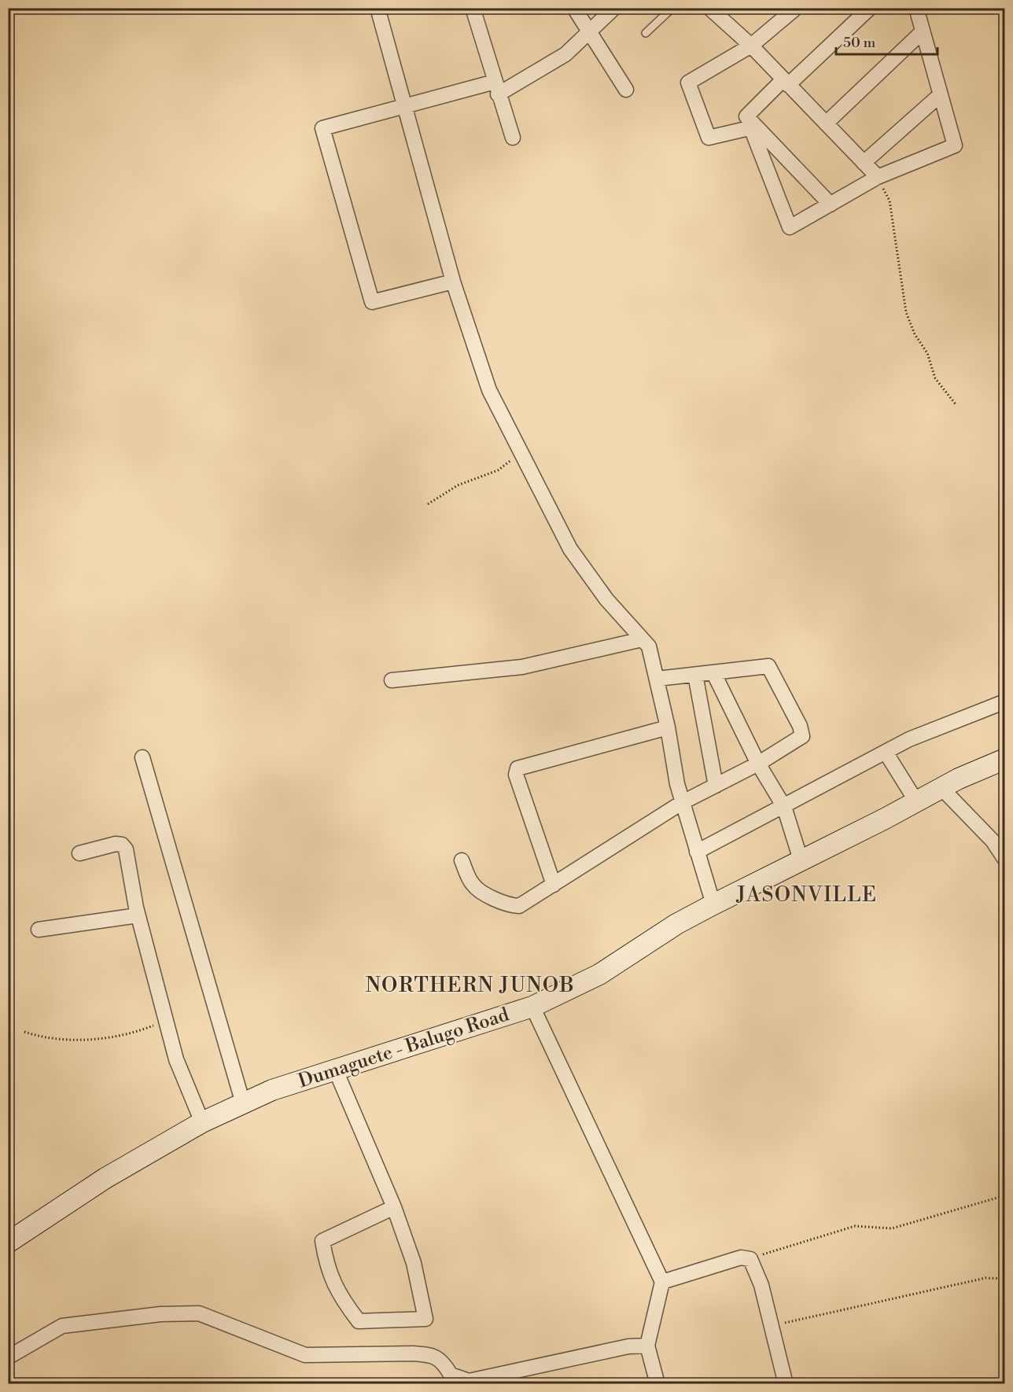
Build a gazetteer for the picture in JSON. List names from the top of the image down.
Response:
{
  "streets": {
    "street": ["Dumaguete - Balugo Road"]
  },
  "districts": ["JASONVILLE", "NORTHERN JUNOB"],
  "scale_bar": "50 m"
}
